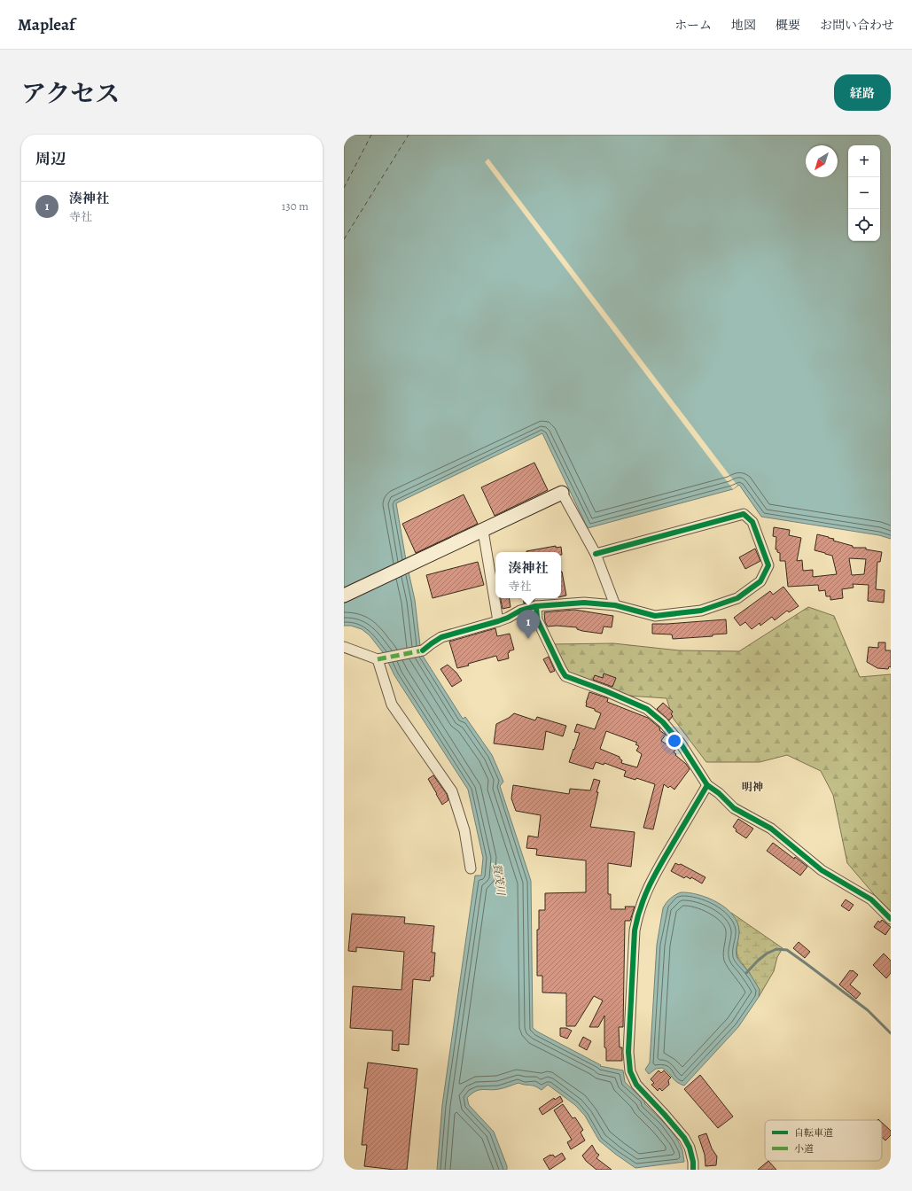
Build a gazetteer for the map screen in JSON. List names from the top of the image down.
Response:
{
  "districts": ["明神"],
  "water": ["賀茂川"],
  "legend": ["自転車道", "小道"],
  "north": "bottom left",
  "page": {
    "header": "Mapleaf",
    "nav": [
      "ホーム",
      "地図",
      "概要",
      "お問い合わせ"
    ],
    "title": "アクセス",
    "buttons": "経路",
    "heading": "周辺",
    "map_buttons": ["+", "−"],
    "list": [
      {
        "mark": "1",
        "name": "湊神社",
        "note": "寺社",
        "value": "130 m"
      }
    ],
    "popup": ["湊神社", "寺社"],
    "pins": "1"
  }
}
